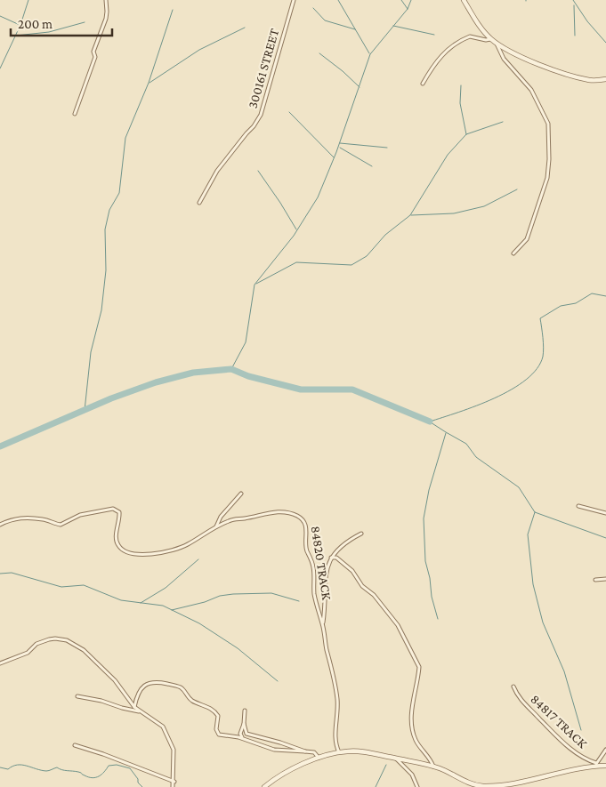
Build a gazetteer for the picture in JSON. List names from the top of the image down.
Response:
{
  "streets": {
    "street": ["300161 STREET", "84820 TRACK", "84817 TRACK"]
  },
  "scale_bar": "200 m"
}
